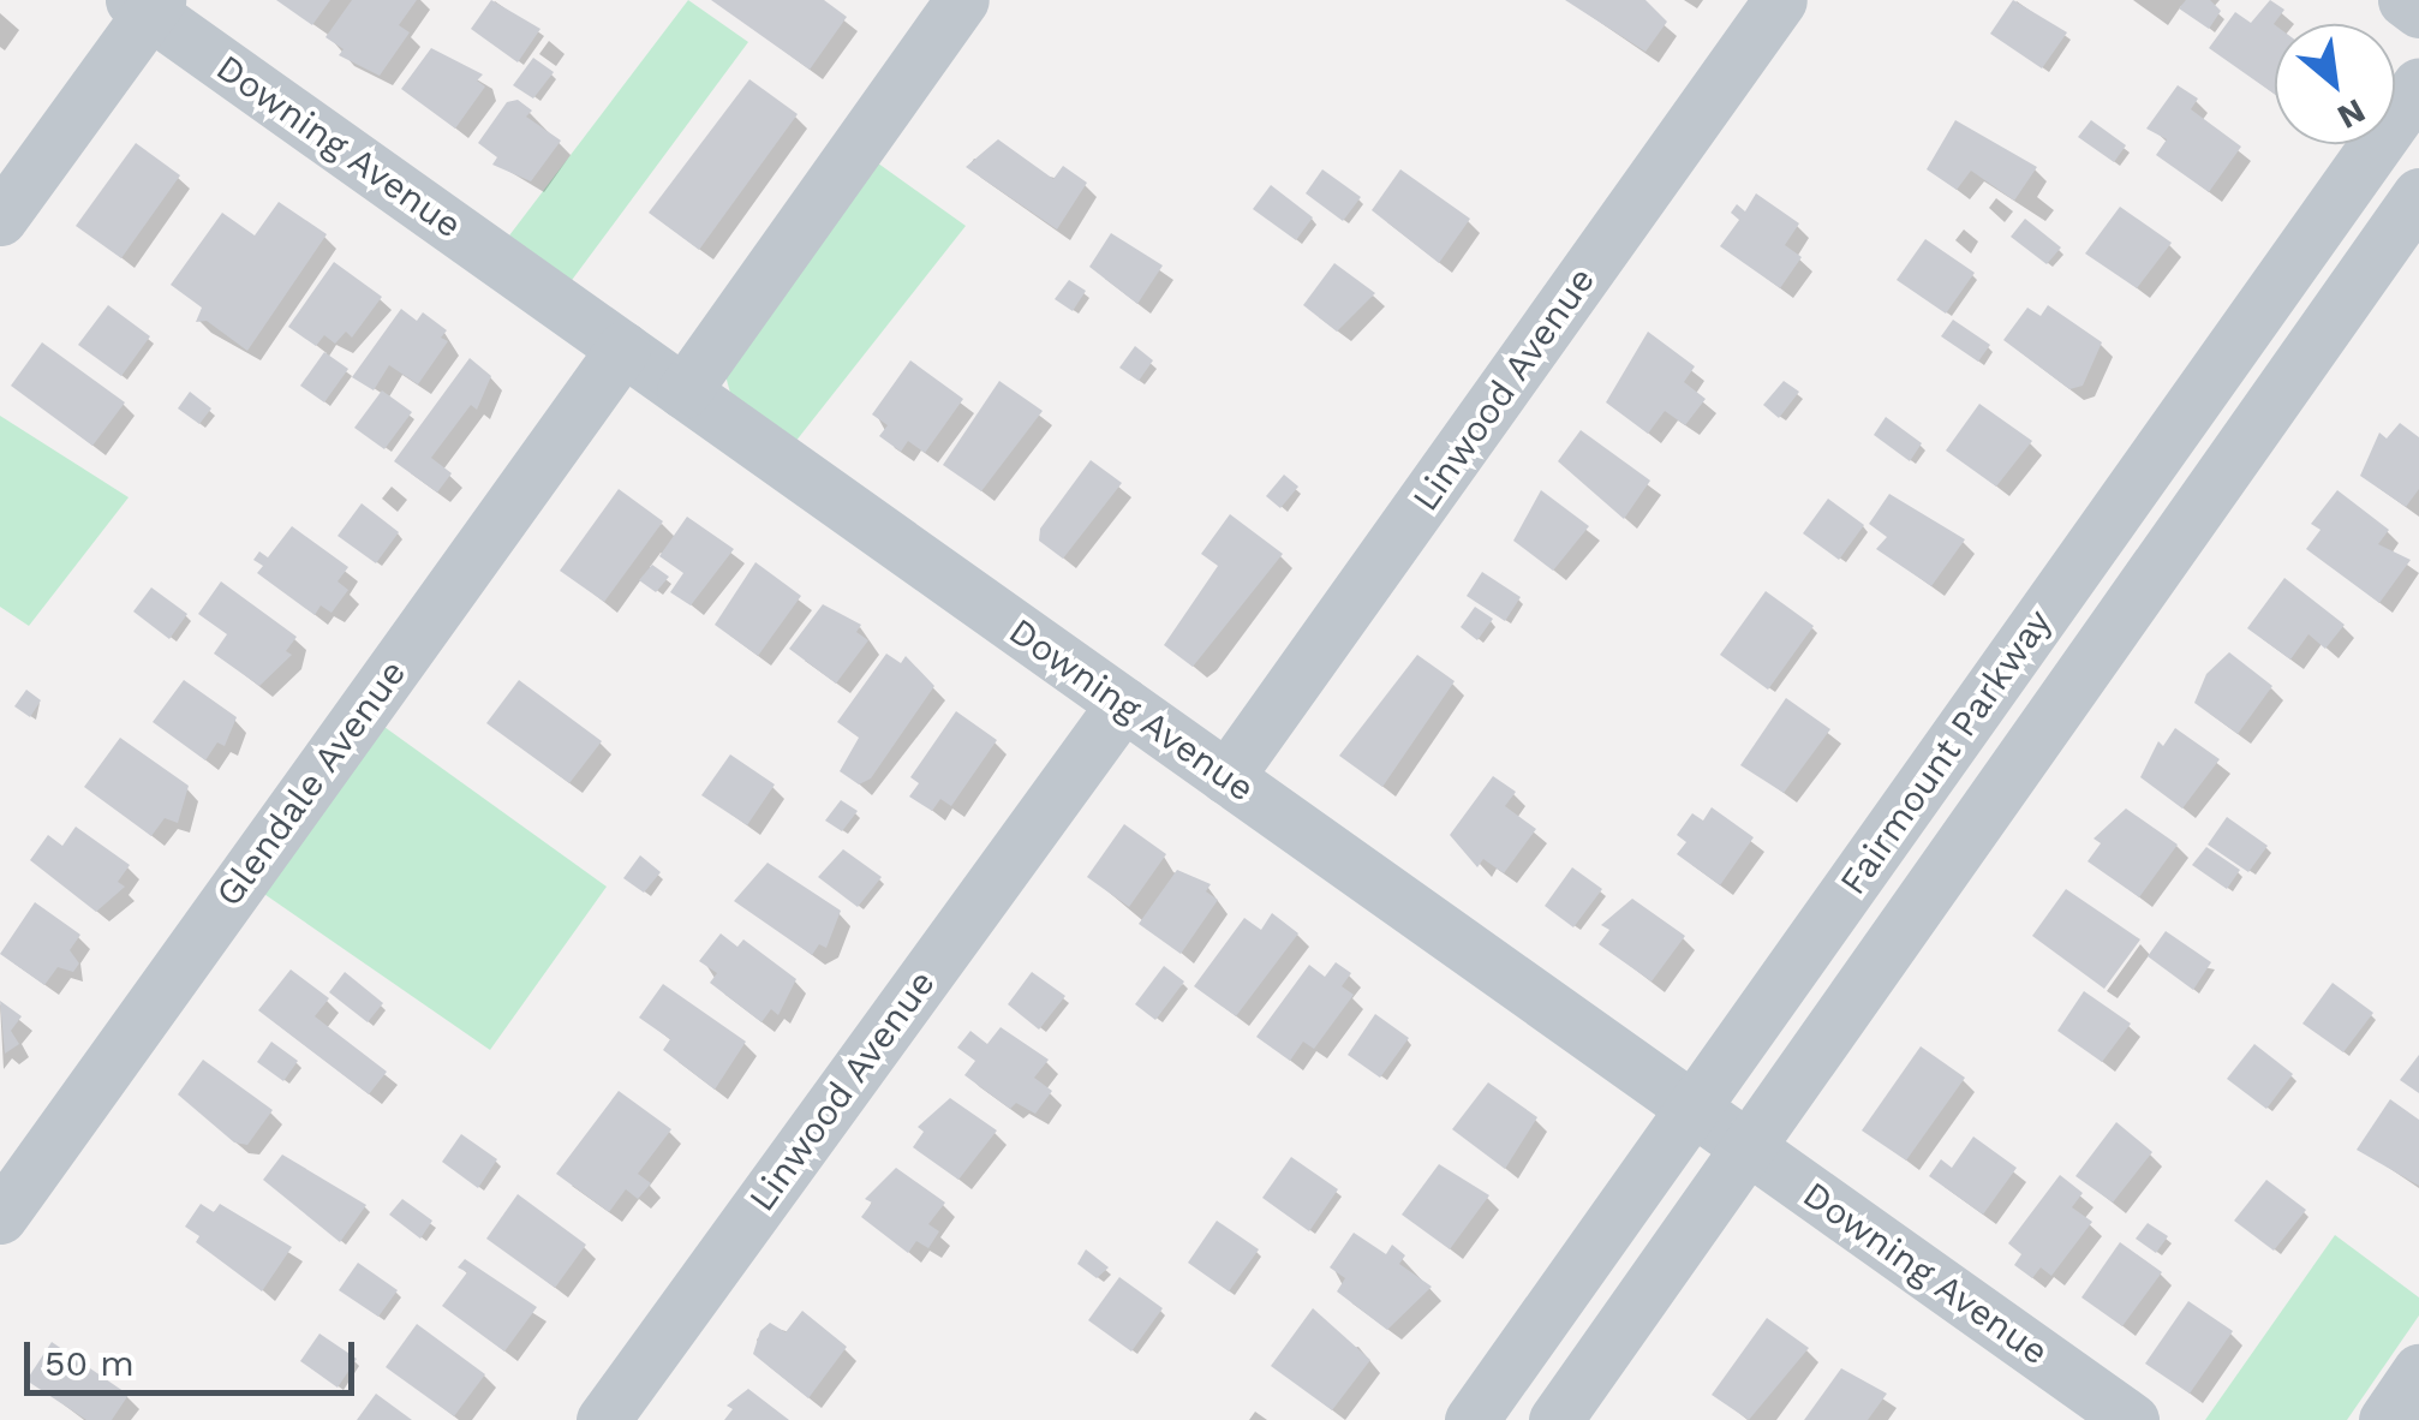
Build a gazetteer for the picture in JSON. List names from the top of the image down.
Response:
{
  "streets": {
    "street": [
      "Downing Avenue",
      "Linwood Avenue",
      "Fairmount Parkway",
      "Glendale Avenue"
    ]
  },
  "crossings": [
    ["Downing Avenue", "Linwood Avenue"],
    ["Downing Avenue", "Fairmount Parkway"],
    ["Downing Avenue", "Glendale Avenue"]
  ],
  "scale_bar": "50 m",
  "north": "bottom right"
}
